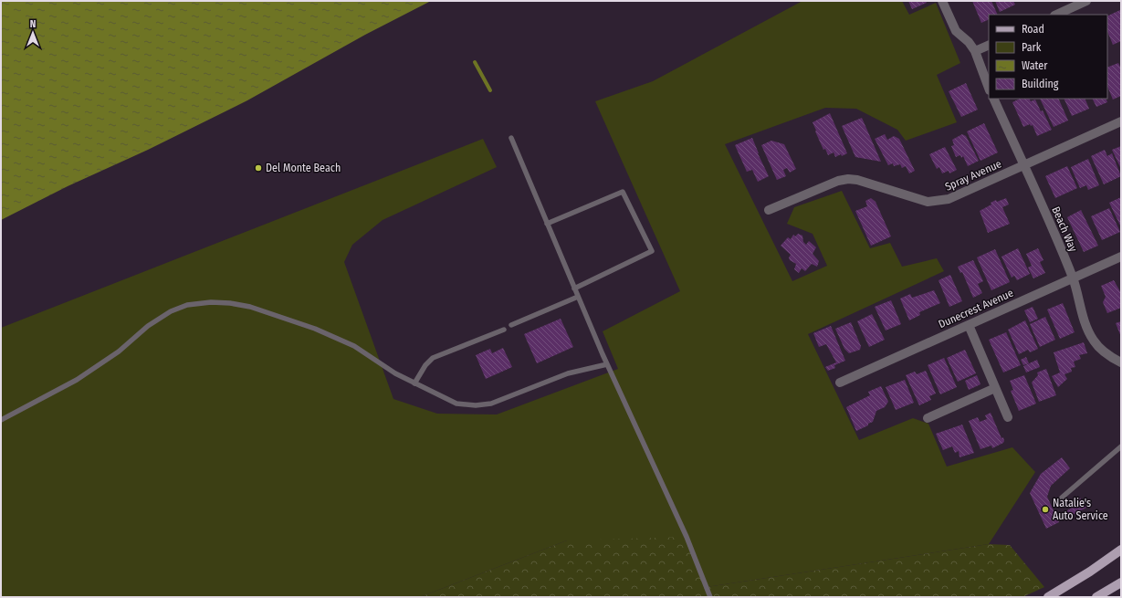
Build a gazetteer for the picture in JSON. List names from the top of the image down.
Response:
{
  "streets": {
    "street": ["Spray Avenue", "Beach Way", "Dunecrest Avenue"]
  },
  "crossings": [
    ["Spray Avenue", "Beach Way"],
    ["Beach Way", "Dunecrest Avenue"]
  ],
  "places": ["Del Monte Beach", "Natalie's Auto Service"],
  "legend": [
    "Road",
    "Park",
    "Water",
    "Building"
  ],
  "north": "top"
}
